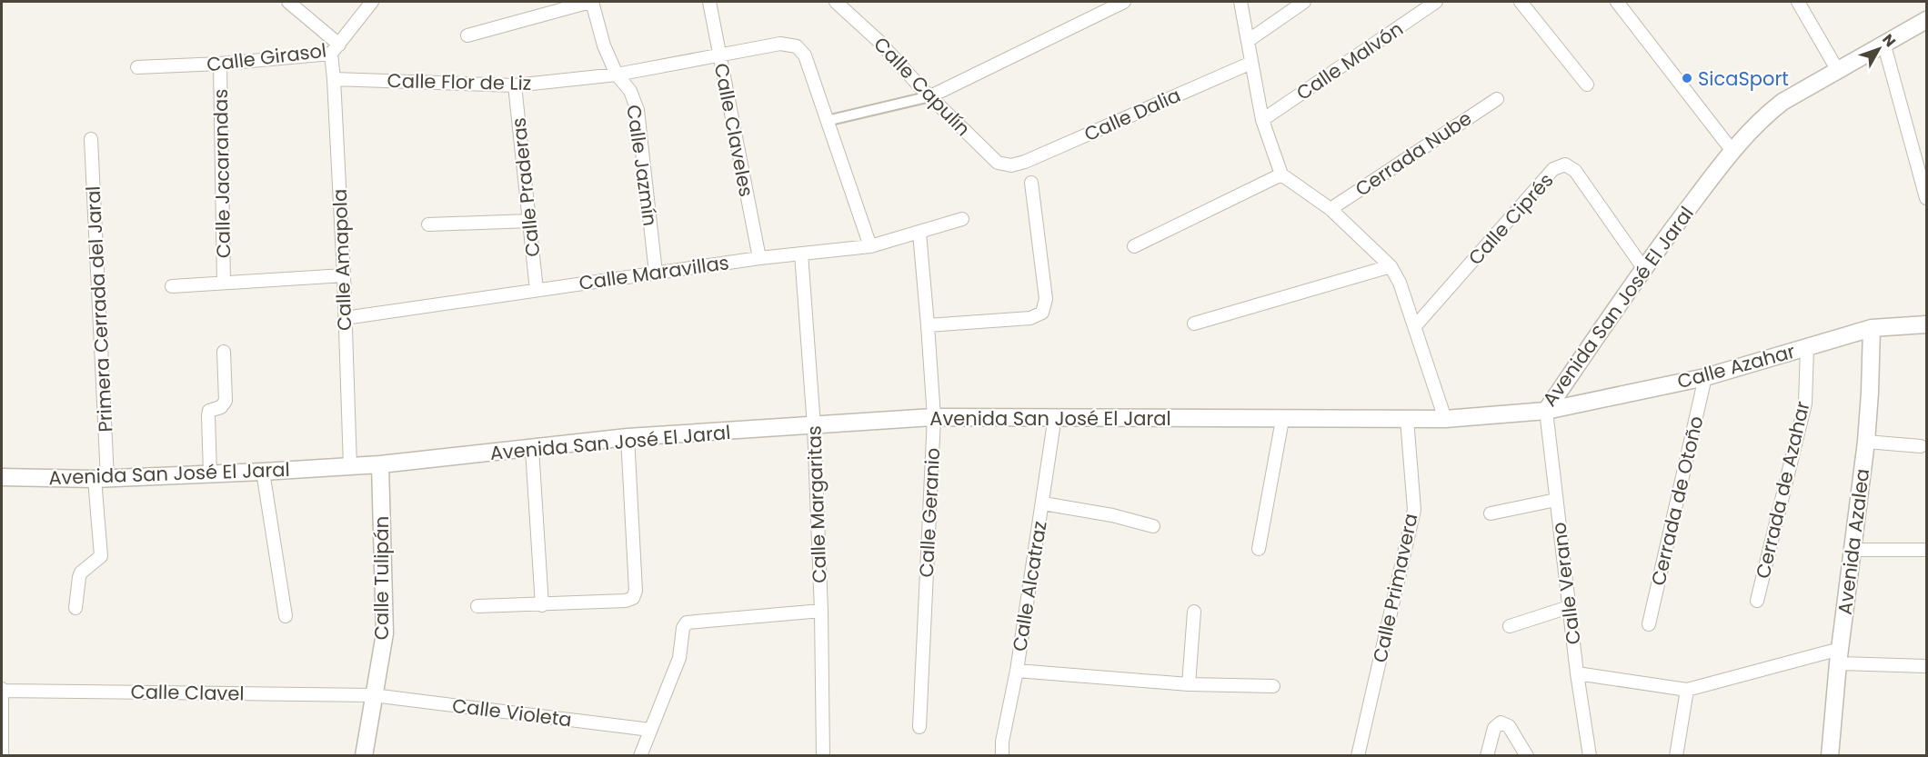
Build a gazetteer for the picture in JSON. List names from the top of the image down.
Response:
{
  "streets": {
    "street": [
      "Calle Girasol",
      "Calle Malvón",
      "Calle Flor de Liz",
      "Calle Capulín",
      "Calle Dalia",
      "Calle Claveles",
      "Cerrada Nube",
      "Calle Jazmín",
      "Calle Jacarandas",
      "Calle Praderas",
      "Calle Ciprés",
      "Calle Amapola",
      "Calle Maravillas",
      "Avenida San José El Jaral",
      "Primera Cerrada del Jaral",
      "Calle Azahar",
      "Cerrada de Azahar",
      "Cerrada de Otoño",
      "Calle Margaritas",
      "Calle Geranio",
      "Avenida Azalea",
      "Calle Tulipán",
      "Calle Verano",
      "Calle Alcatraz",
      "Calle Primavera",
      "Calle Clavel",
      "Calle Violeta"
    ]
  },
  "crossings": [
    ["Calle Girasol", "Calle Jacarandas"],
    ["Calle Girasol", "Calle Amapola"],
    ["Calle Flor de Liz", "Calle Claveles"],
    ["Calle Flor de Liz", "Calle Jazmín"],
    ["Calle Flor de Liz", "Calle Praderas"],
    ["Calle Flor de Liz", "Calle Amapola"],
    ["Calle Capulín", "Calle Dalia"],
    ["Calle Claveles", "Calle Maravillas"],
    ["Calle Jazmín", "Calle Maravillas"],
    ["Calle Jacarandas", "Calle Amapola"],
    ["Calle Praderas", "Calle Maravillas"],
    ["Calle Ciprés", "Avenida San José El Jaral"],
    ["Calle Amapola", "Calle Maravillas"],
    ["Calle Amapola", "Avenida San José El Jaral"],
    ["Calle Maravillas", "Calle Margaritas"],
    ["Calle Maravillas", "Calle Geranio"],
    ["Avenida San José El Jaral", "Primera Cerrada del Jaral"],
    ["Avenida San José El Jaral", "Calle Azahar"],
    ["Avenida San José El Jaral", "Calle Margaritas"],
    ["Avenida San José El Jaral", "Calle Geranio"],
    ["Avenida San José El Jaral", "Calle Tulipán"],
    ["Avenida San José El Jaral", "Calle Verano"],
    ["Avenida San José El Jaral", "Calle Alcatraz"],
    ["Avenida San José El Jaral", "Calle Primavera"],
    ["Calle Azahar", "Cerrada de Azahar"],
    ["Calle Azahar", "Cerrada de Otoño"],
    ["Calle Azahar", "Avenida Azalea"],
    ["Calle Azahar", "Calle Verano"],
    ["Calle Tulipán", "Calle Clavel"],
    ["Calle Tulipán", "Calle Violeta"],
    ["Calle Clavel", "Calle Violeta"]
  ],
  "places": ["SicaSport"],
  "north": "top right"
}
